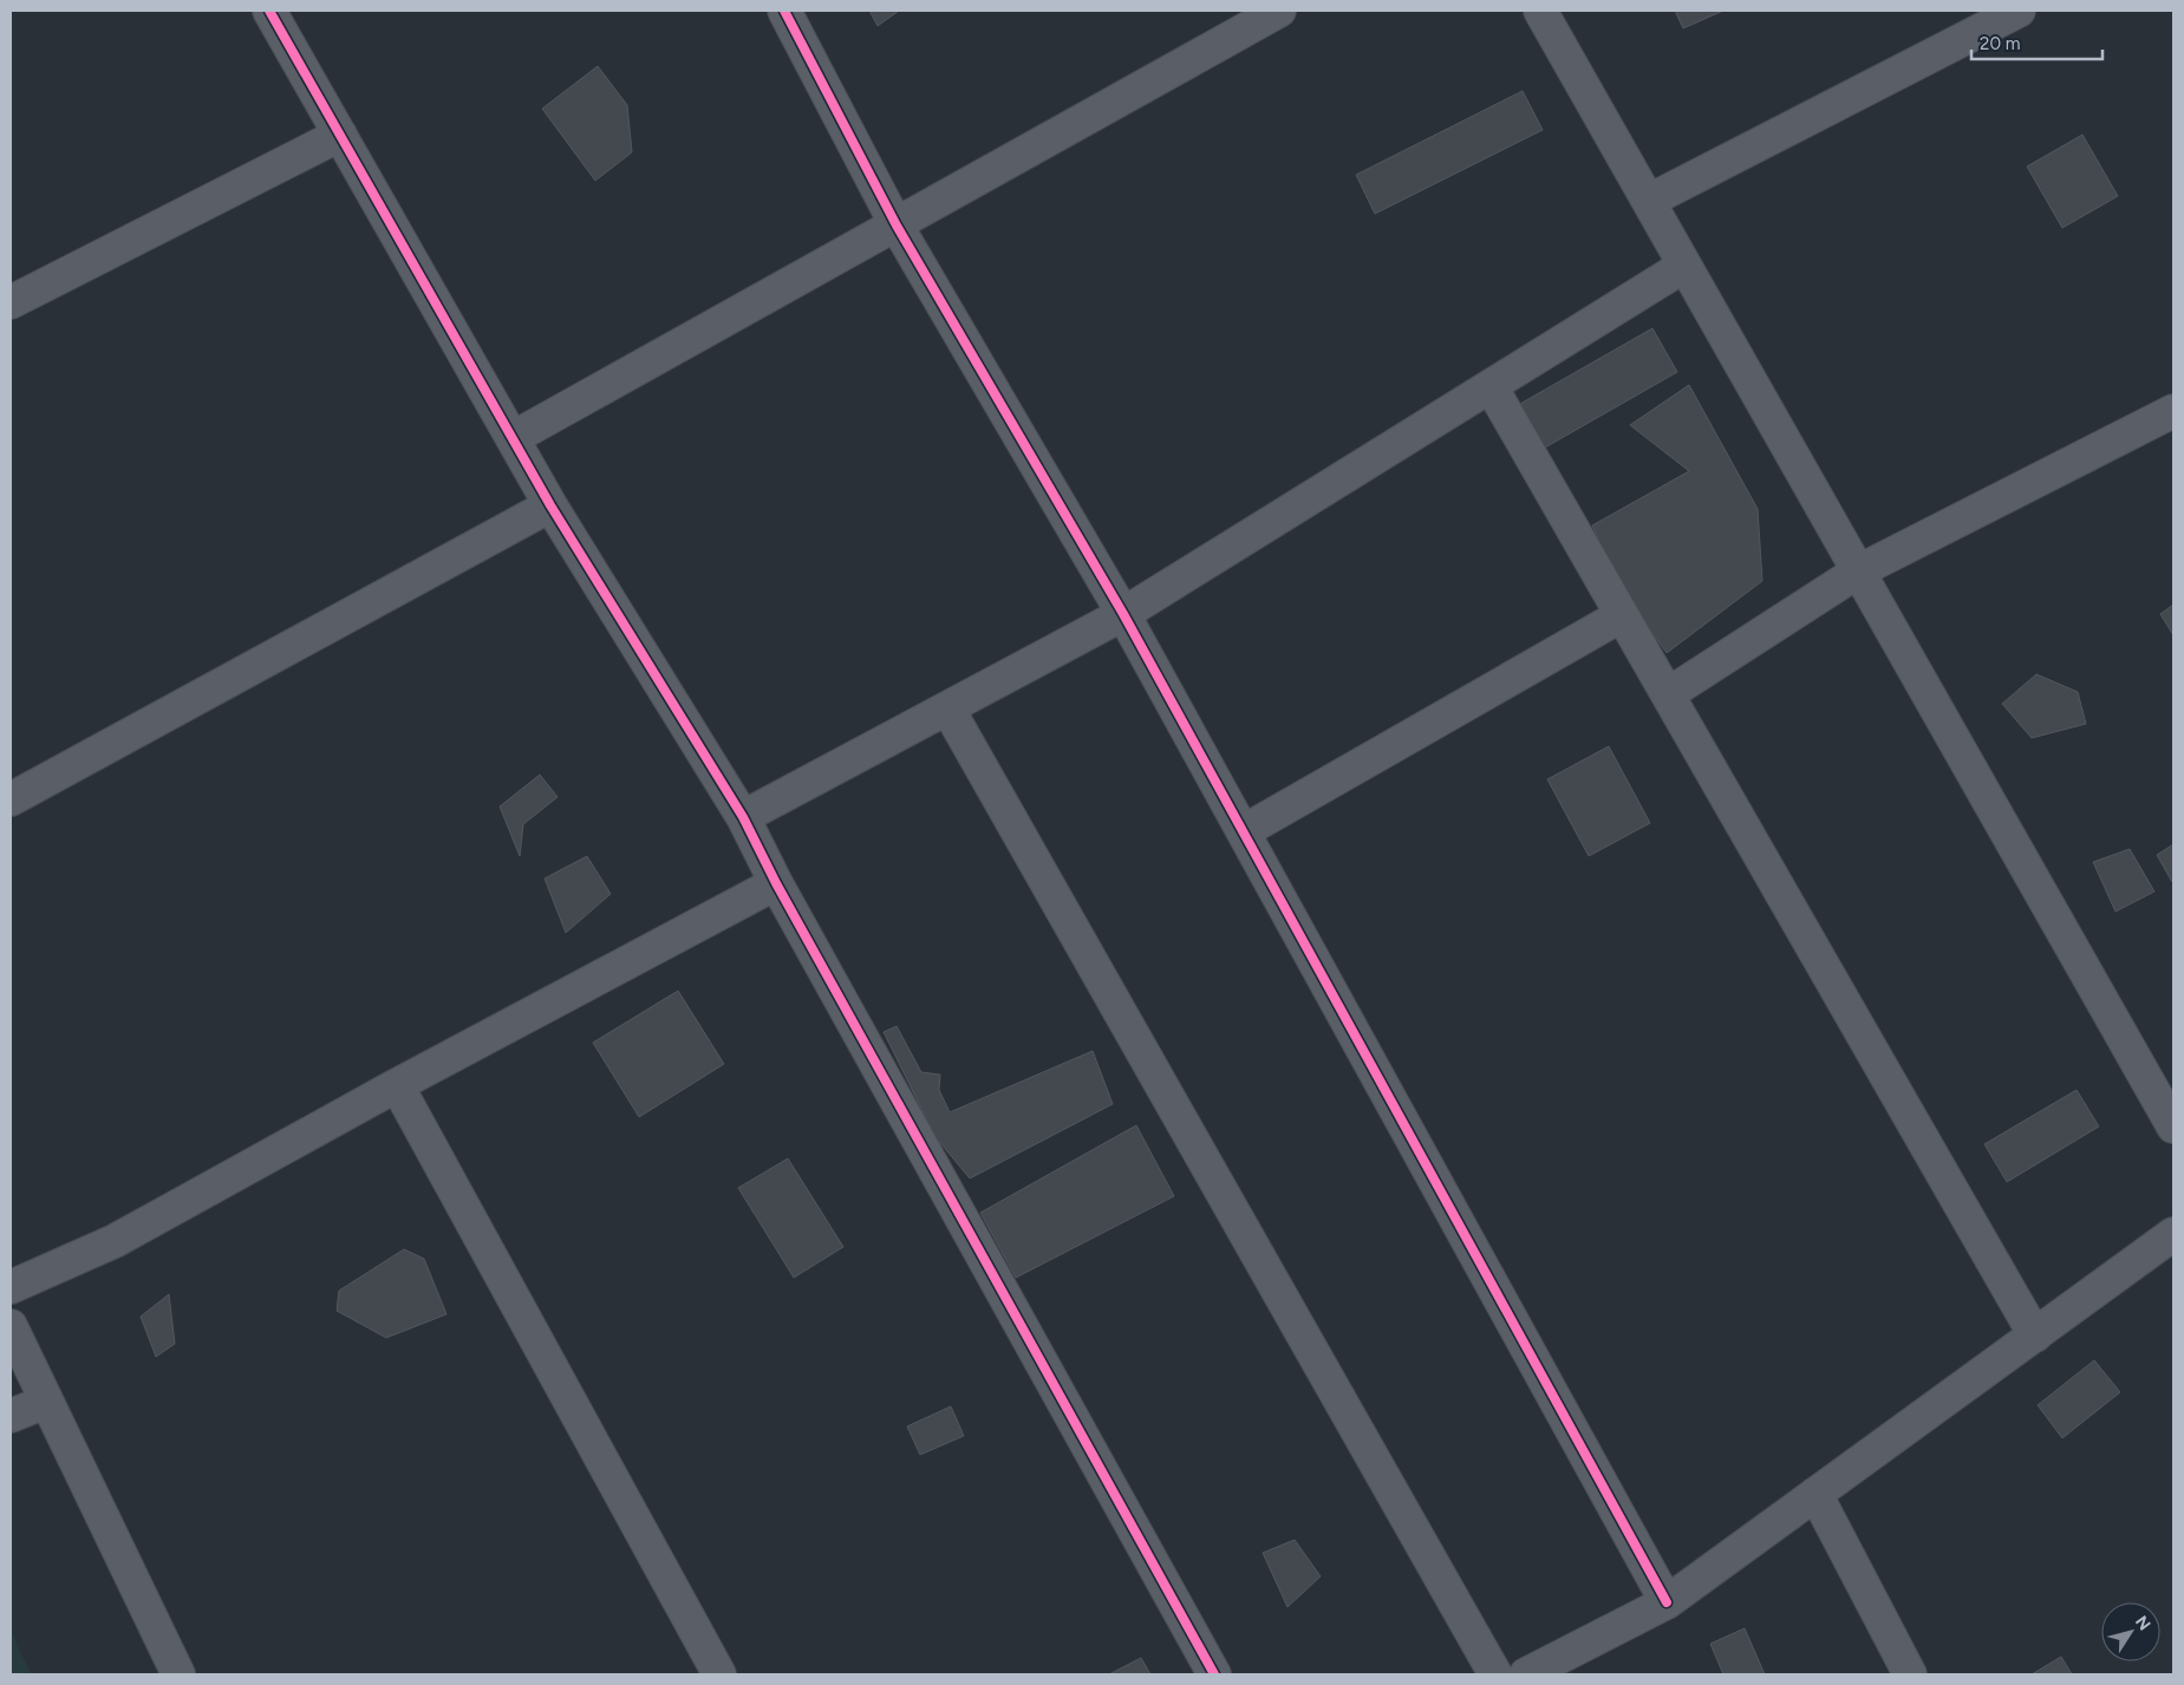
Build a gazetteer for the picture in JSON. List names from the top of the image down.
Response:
{
  "scale_bar": "20 m",
  "north": "top right"
}
